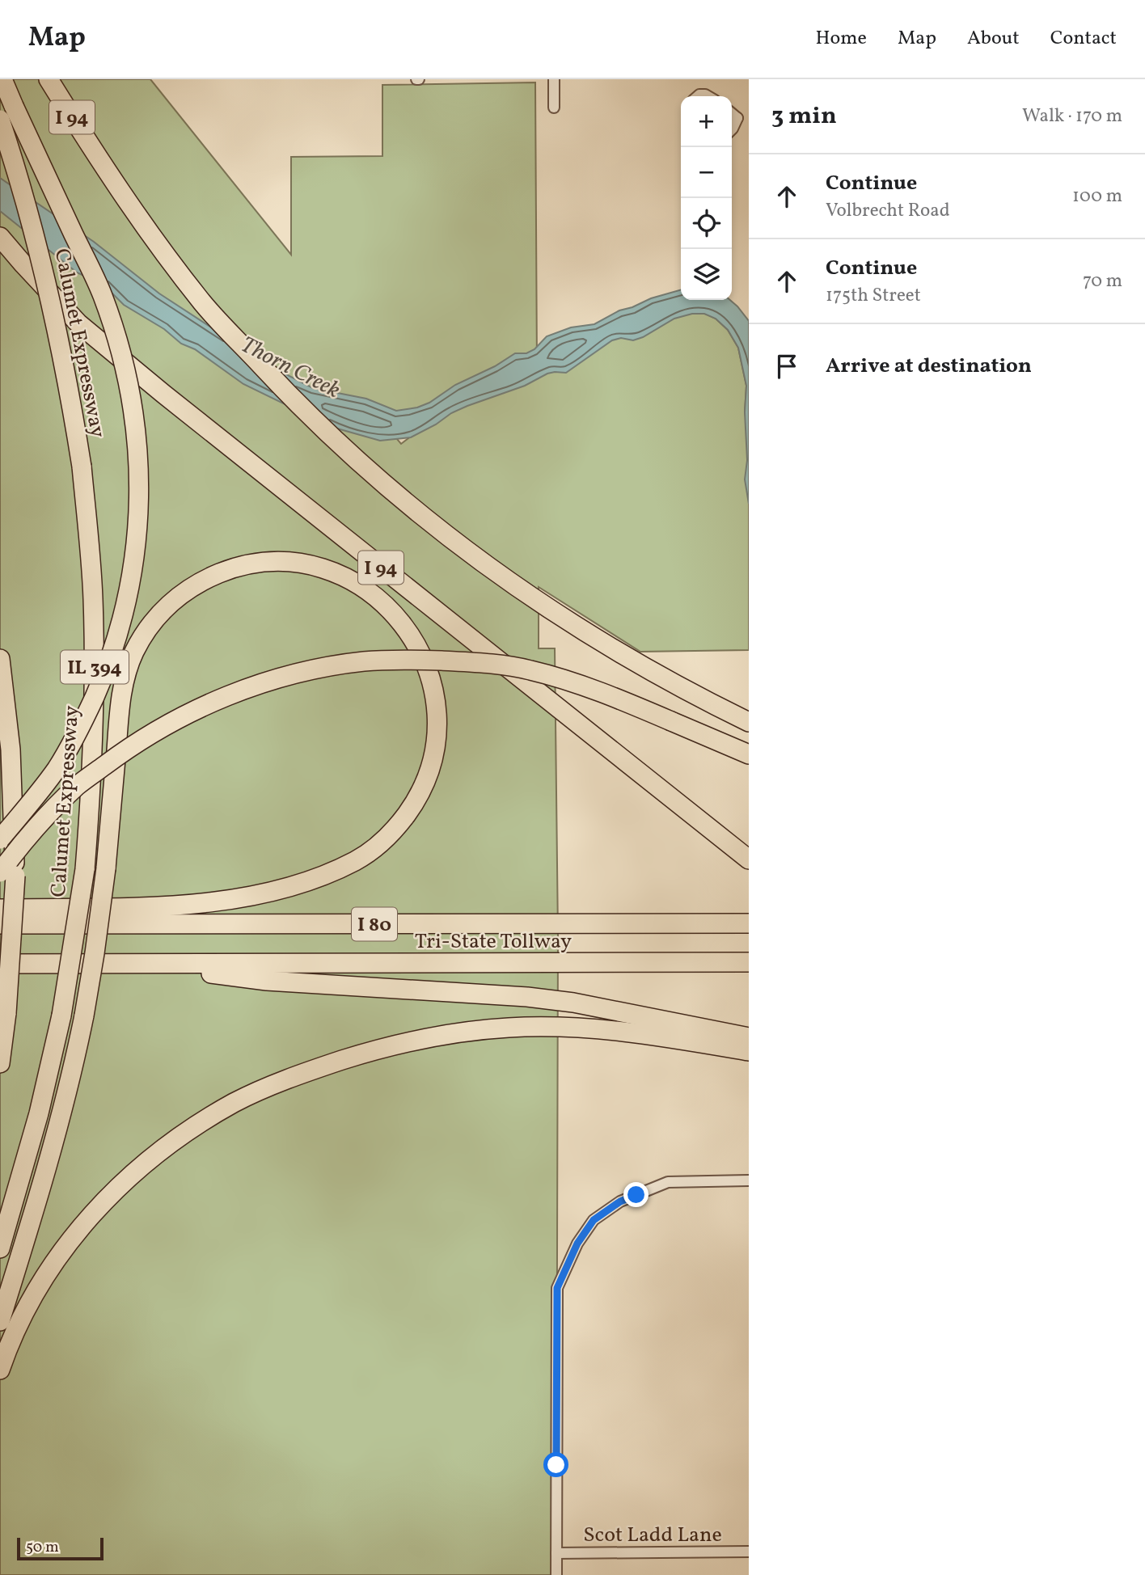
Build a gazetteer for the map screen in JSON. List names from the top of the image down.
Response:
{
  "streets": {
    "highway": [
      "I 94",
      "Calumet Expressway",
      "IL 394",
      "I 80",
      "Tri-State Tollway"
    ],
    "street": ["Scot Ladd Lane"]
  },
  "water": ["Thorn Creek"],
  "scale_bar": "50 m",
  "page": {
    "header": "Map",
    "nav": [
      "Home",
      "Map",
      "About",
      "Contact"
    ],
    "heading": ["3 min", "Walk · 170 m"],
    "map_buttons": ["+", "−"],
    "list": [
      ["Continue", "Volbrecht Road", "100 m"],
      ["Continue", "175th Street", "70 m"],
      "Arrive at destination"
    ],
    "scale": "50 m"
  }
}
